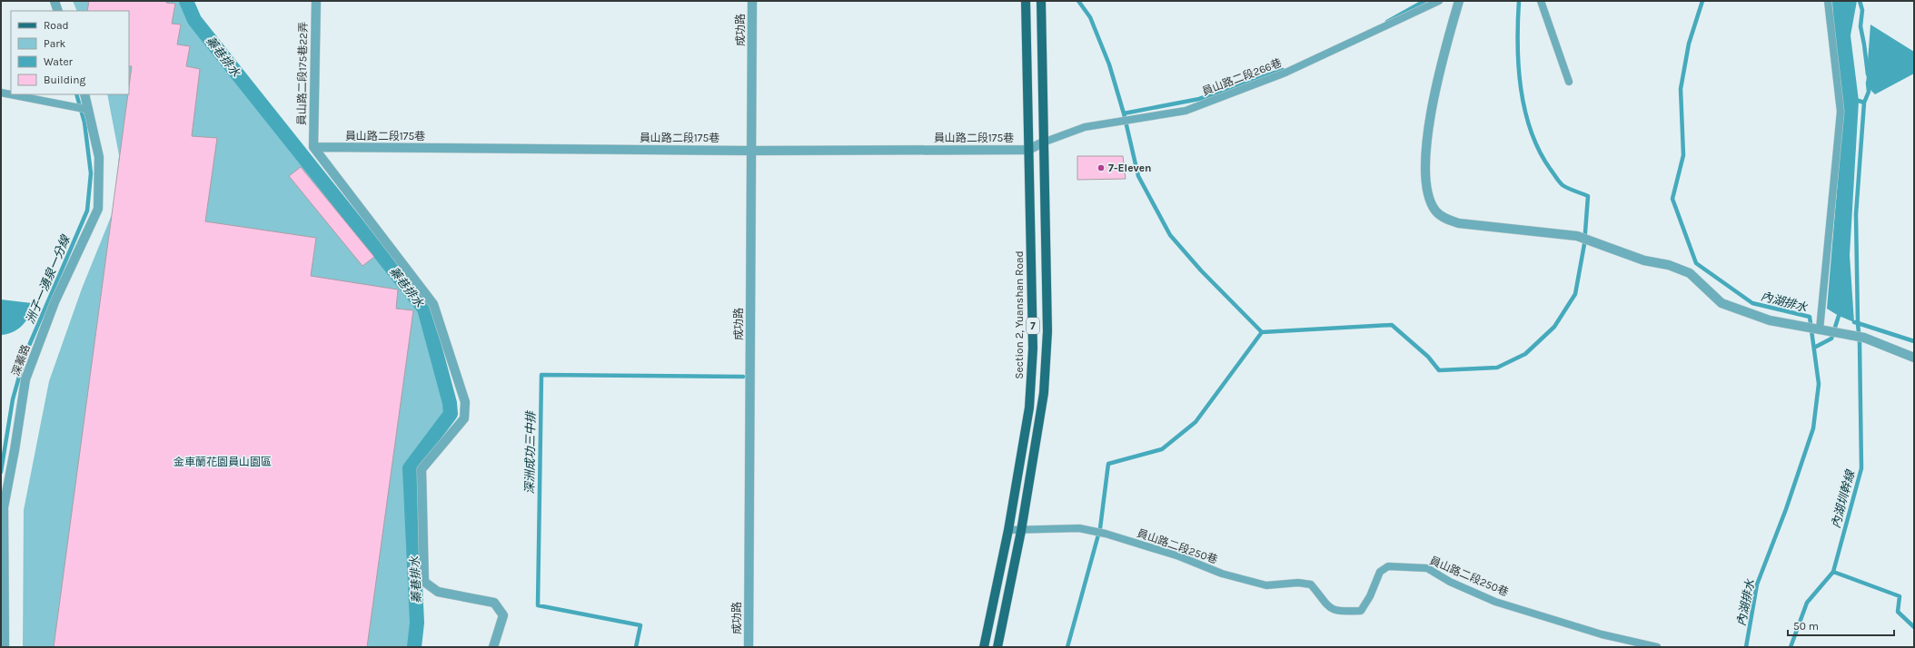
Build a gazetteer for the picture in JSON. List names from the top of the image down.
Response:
{
  "streets": {
    "main road": ["Section 2, Yuanshan Road", "7"],
    "street": [
      "成功路",
      "員山路二段175巷22弄",
      "員山路二段175巷",
      "深蓁路"
    ],
    "lane": ["員山路二段266巷", "員山路二段250巷"]
  },
  "crossings": [
    ["成功路", "員山路二段175巷"],
    ["員山路二段175巷22弄", "員山路二段175巷"],
    ["員山路二段266巷", "員山路二段175巷"],
    ["員山路二段266巷", "7"],
    ["員山路二段175巷", "Section 2, Yuanshan Road"],
    ["員山路二段175巷", "7"],
    ["Section 2, Yuanshan Road", "員山路二段250巷"],
    ["7", "員山路二段250巷"]
  ],
  "water": [
    "蓁巷排水",
    "洲子一湧泉一分線",
    "內湖排水",
    "深洲成功三中排",
    "內湖圳幹線"
  ],
  "parks": ["金車蘭花園員山園區"],
  "places": ["7-Eleven"],
  "legend": [
    "Road",
    "Park",
    "Water",
    "Building"
  ],
  "scale_bar": "50 m"
}
